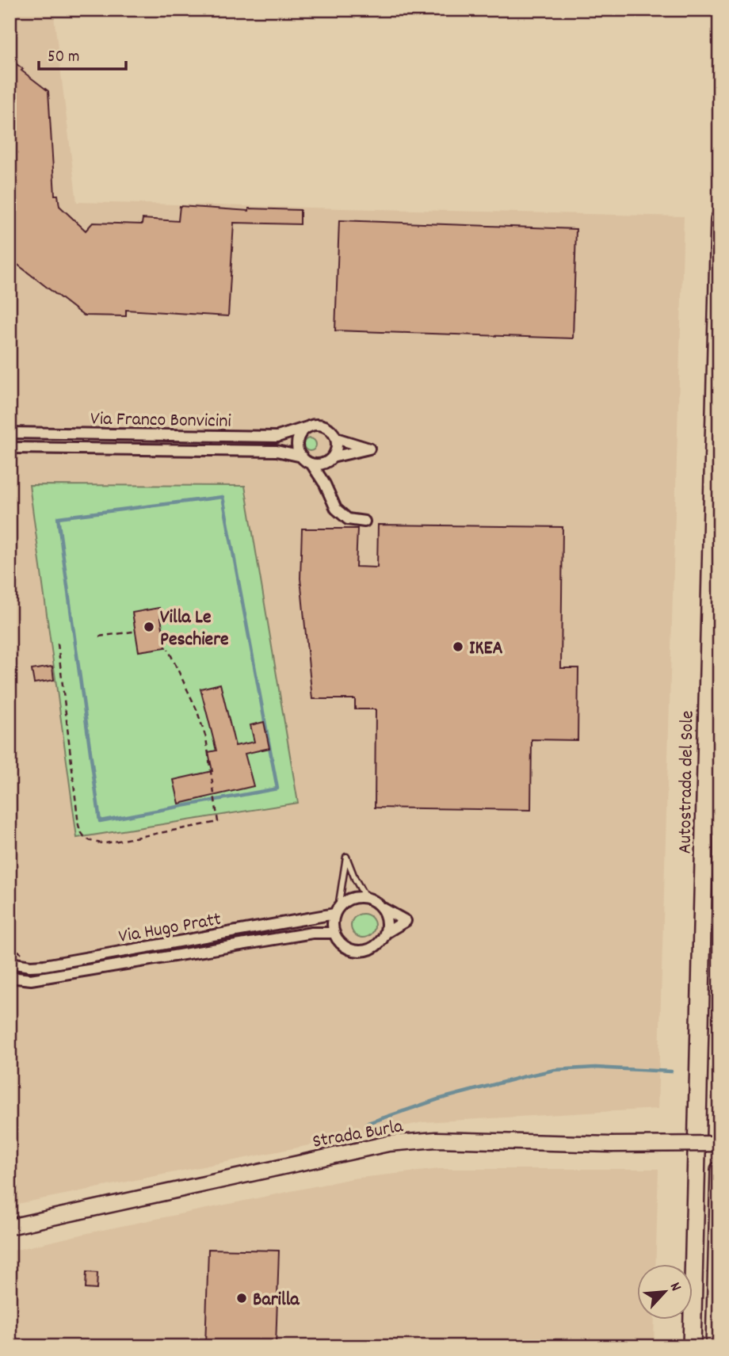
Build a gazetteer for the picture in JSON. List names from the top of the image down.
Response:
{
  "streets": {
    "highway": ["Autostrada del Sole"],
    "main road": ["Strada Burla"],
    "street": ["Via Franco Bonvicini", "Via Hugo Pratt"]
  },
  "places": ["Villa Le Peschiere", "IKEA", "Barilla"],
  "scale_bar": "50 m",
  "north": "top right"
}
